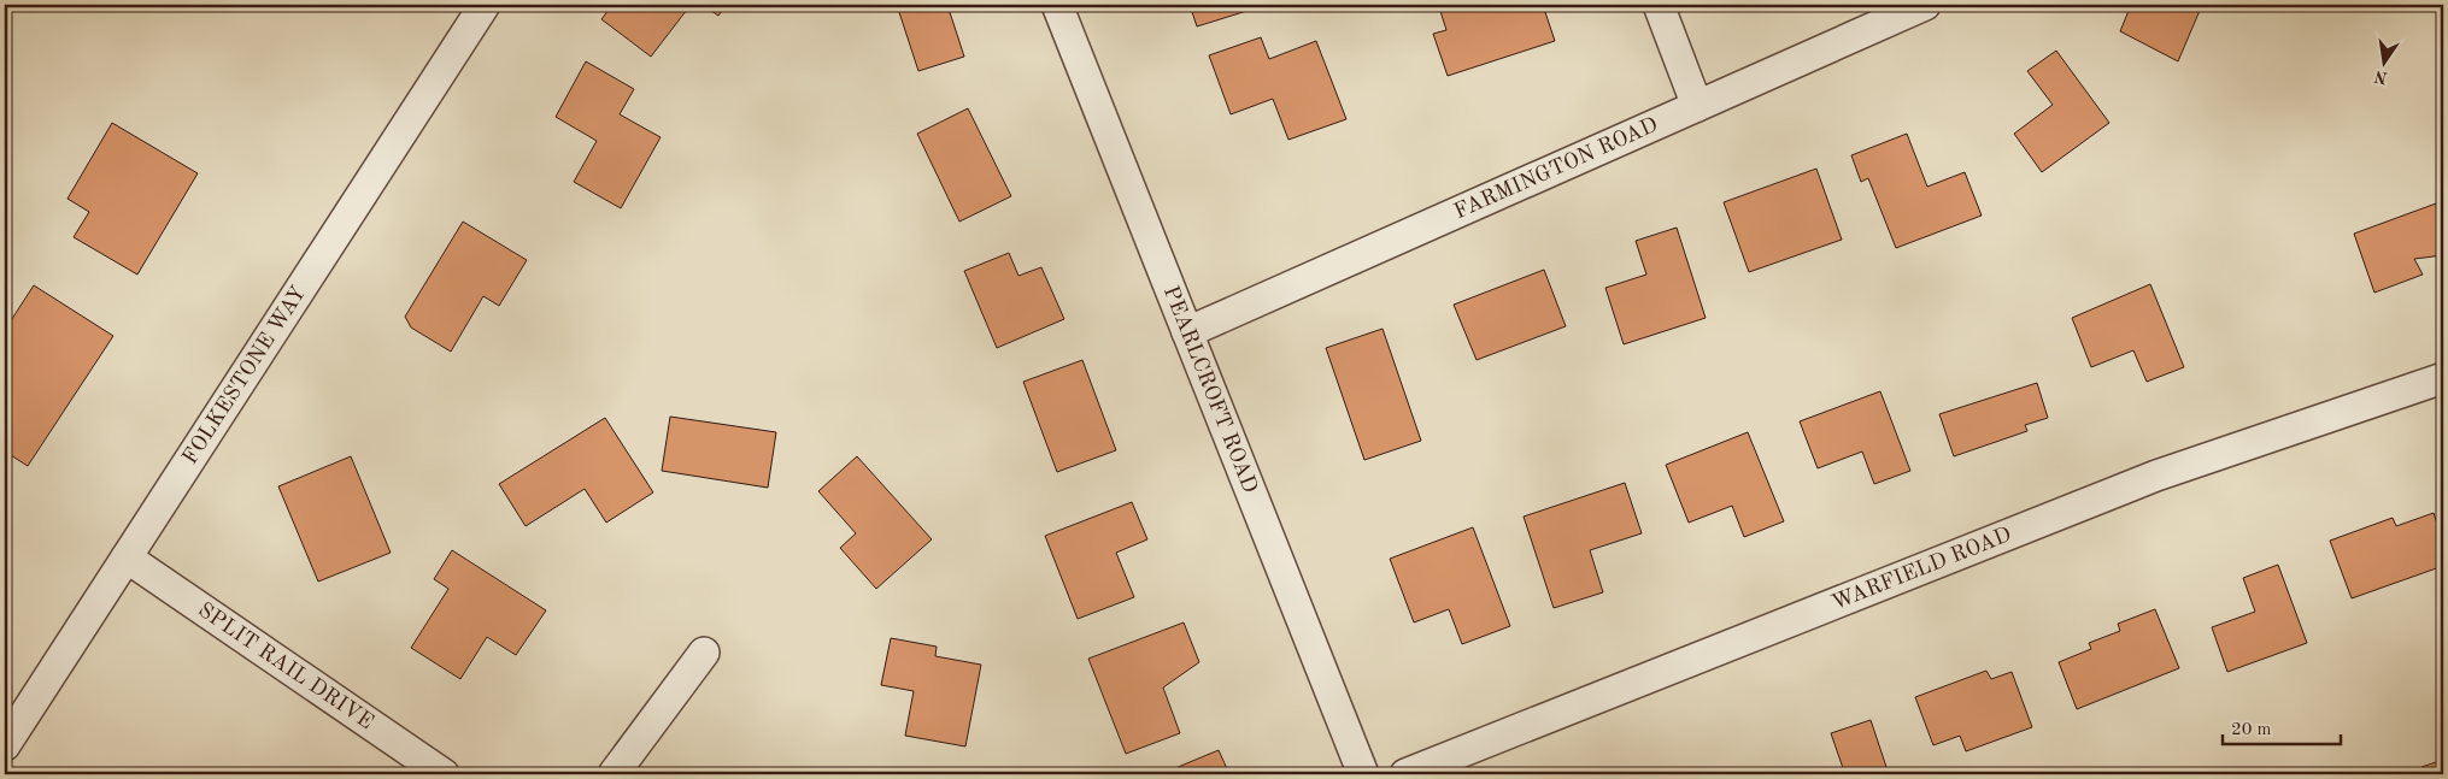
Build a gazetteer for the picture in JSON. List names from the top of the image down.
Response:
{
  "streets": {
    "street": [
      "FARMINGTON ROAD",
      "FOLKESTONE WAY",
      "PEARLCROFT ROAD",
      "WARFIELD ROAD",
      "SPLIT RAIL DRIVE"
    ]
  },
  "crossings": [
    ["FARMINGTON ROAD", "PEARLCROFT ROAD"],
    ["FOLKESTONE WAY", "SPLIT RAIL DRIVE"]
  ],
  "scale_bar": "20 m",
  "north": "bottom"
}
